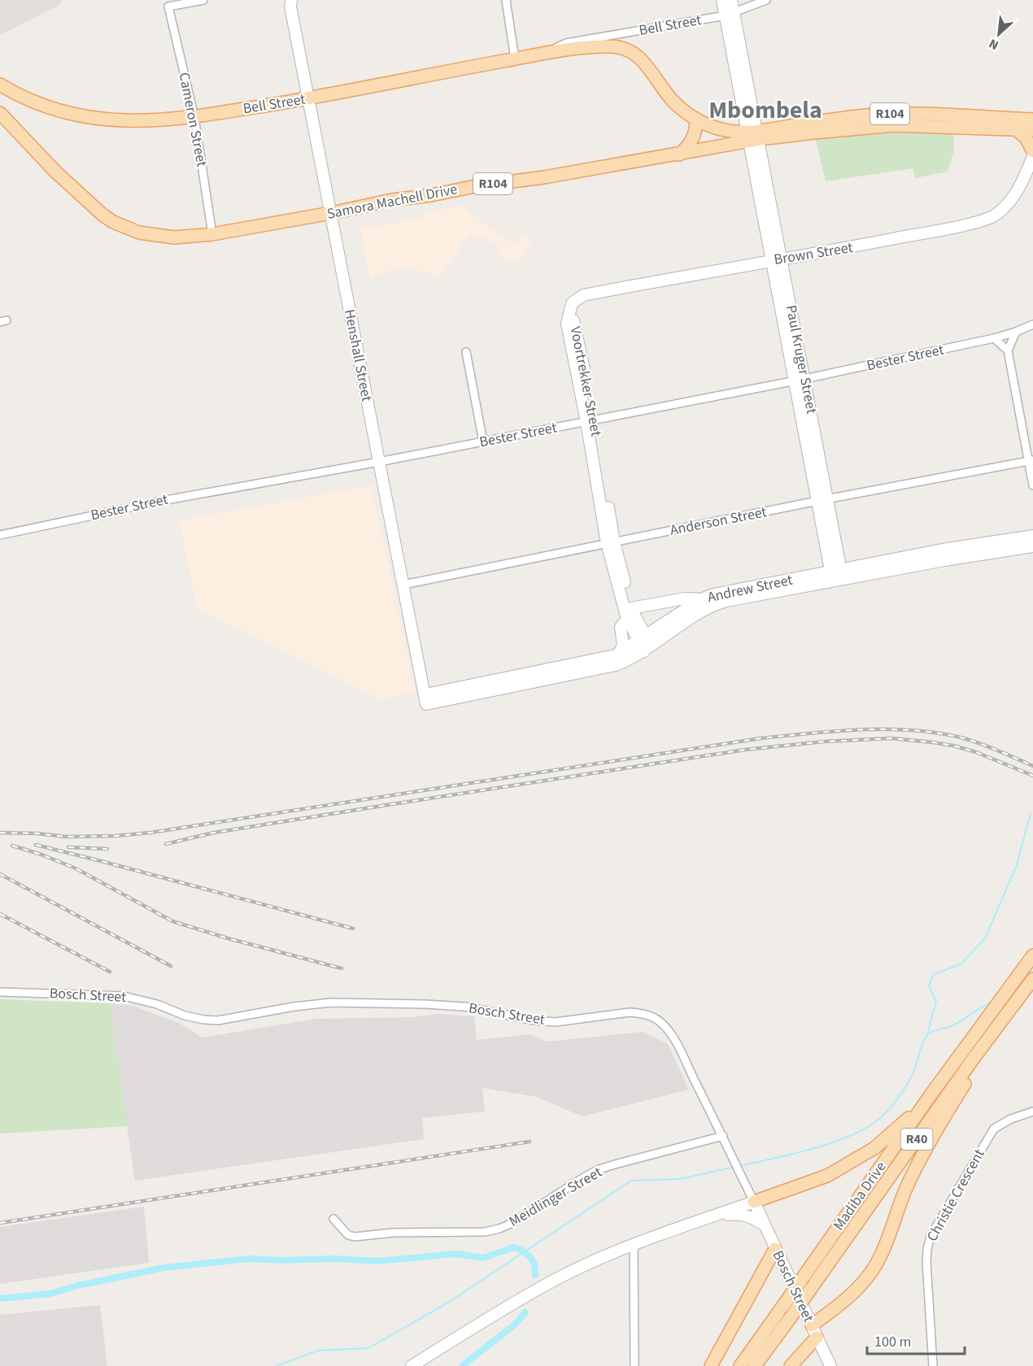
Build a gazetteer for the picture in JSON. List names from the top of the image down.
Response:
{
  "streets": {
    "main road": [
      "Bell Street",
      "R104",
      "Samora Machell Drive",
      "R40",
      "Madiba Drive"
    ],
    "street": [
      "Cameron Street",
      "Brown Street",
      "Henshall Street",
      "Bester Street",
      "Paul Kruger Street",
      "Voortrekker Street",
      "Anderson Street",
      "Andrew Street",
      "Bosch Street",
      "Christie Crescent",
      "Meidlinger Street"
    ]
  },
  "crossings": [
    ["Bell Street", "Cameron Street"],
    ["Bell Street", "Samora Machell Drive"],
    ["Bell Street", "Henshall Street"],
    ["Bell Street", "Paul Kruger Street"],
    ["Cameron Street", "Samora Machell Drive"],
    ["Samora Machell Drive", "Henshall Street"],
    ["Samora Machell Drive", "Paul Kruger Street"],
    ["Brown Street", "Paul Kruger Street"],
    ["Brown Street", "Voortrekker Street"],
    ["Henshall Street", "Bester Street"],
    ["Henshall Street", "Anderson Street"],
    ["Henshall Street", "Andrew Street"],
    ["Bester Street", "Paul Kruger Street"],
    ["Bester Street", "Voortrekker Street"],
    ["Paul Kruger Street", "Anderson Street"],
    ["Paul Kruger Street", "Andrew Street"],
    ["Voortrekker Street", "Anderson Street"],
    ["Voortrekker Street", "Andrew Street"],
    ["Bosch Street", "Meidlinger Street"]
  ],
  "districts": ["Mbombela"],
  "scale_bar": "100 m",
  "north": "bottom left"
}
